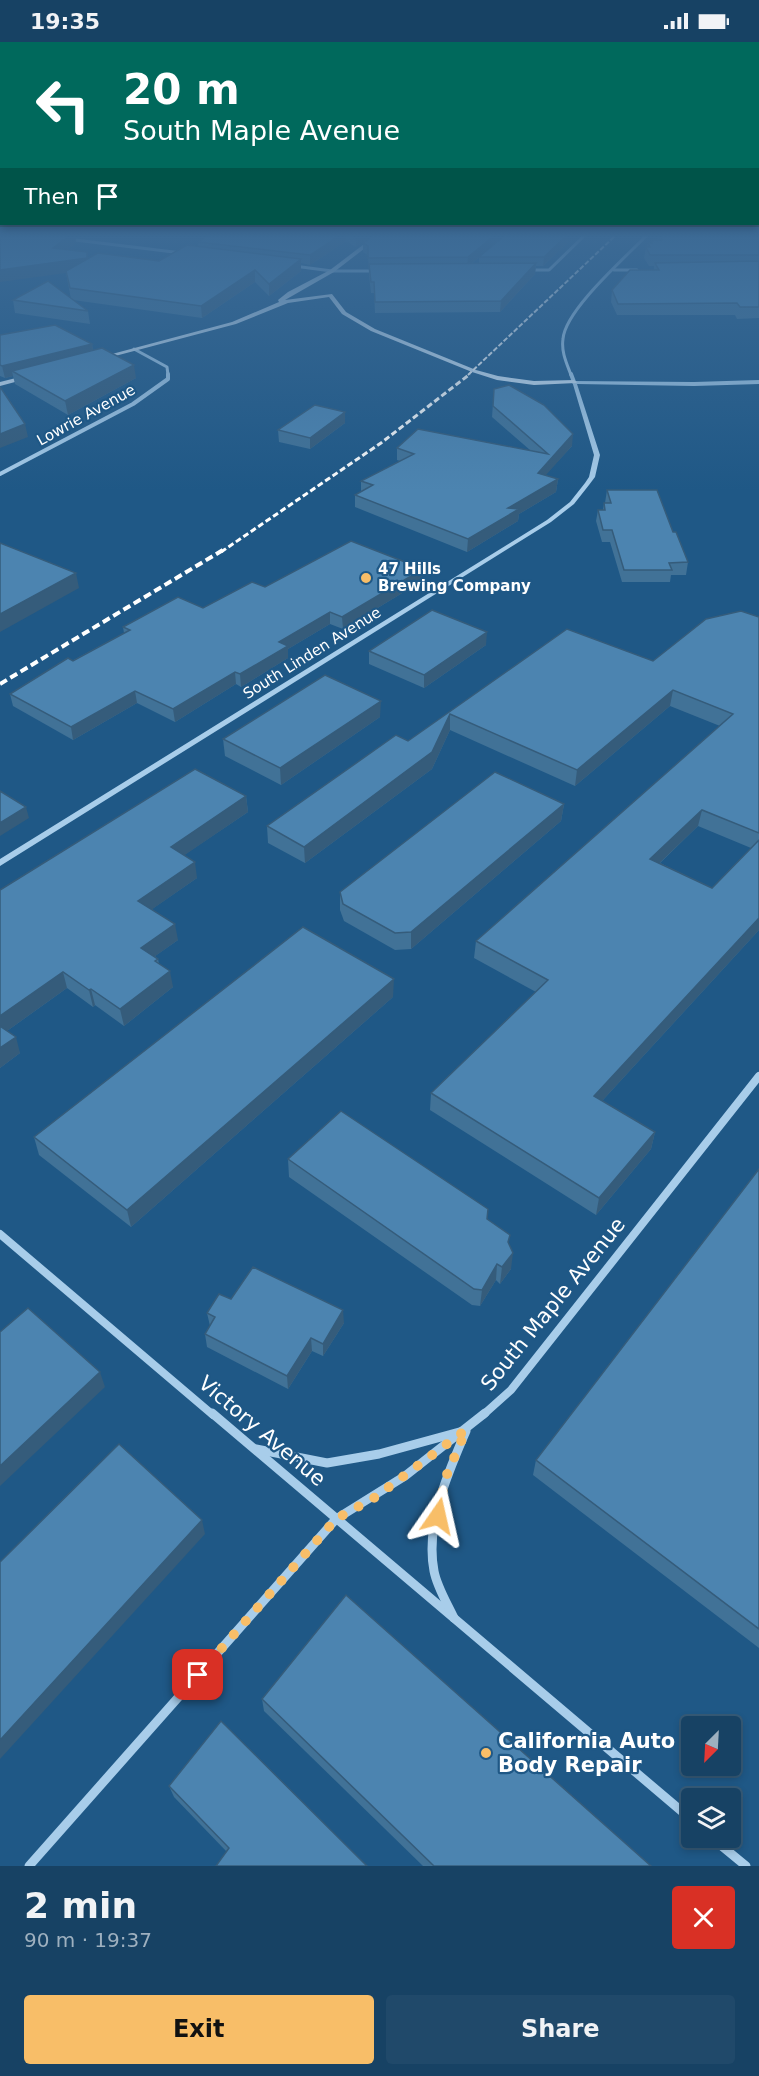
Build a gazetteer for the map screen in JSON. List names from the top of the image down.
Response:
{
  "streets": {
    "street": [
      "Lowrie Avenue",
      "South Linden Avenue",
      "South Maple Avenue",
      "Victory Avenue"
    ]
  },
  "crossings": [
    ["South Maple Avenue", "Victory Avenue"]
  ],
  "places": ["47 Hills Brewing Company", "California Auto Body Repair"],
  "north": "bottom left",
  "page": {
    "status": "19:35",
    "turn": ["20 m", "South Maple Avenue"],
    "then": "Then",
    "heading": ["2 min", "90 m · 19:37"],
    "buttons": ["Exit", "Share"]
  }
}
